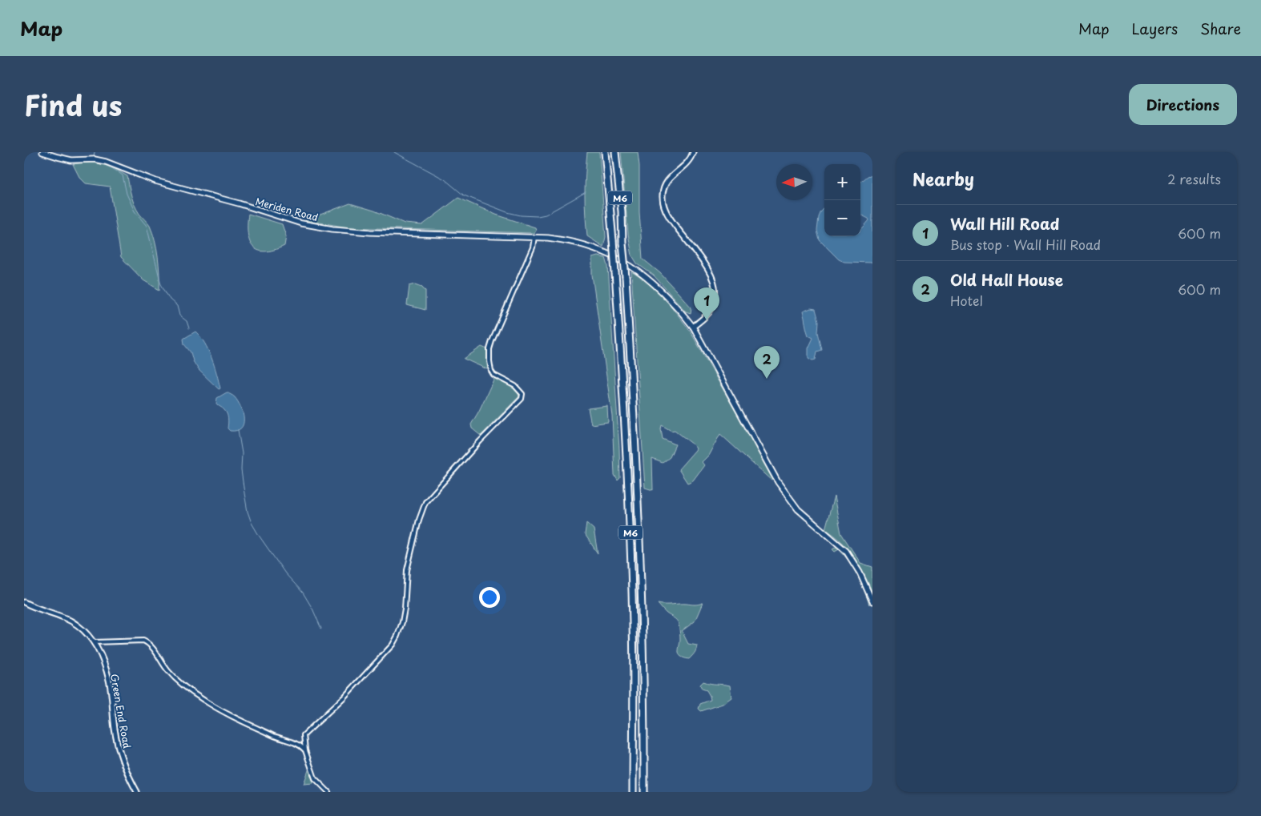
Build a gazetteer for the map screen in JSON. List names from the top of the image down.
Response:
{
  "streets": {
    "highway": ["M6"],
    "main road": ["Meriden Road"],
    "street": ["Green End Road"]
  },
  "north": "left",
  "page": {
    "header": "Map",
    "nav": ["Map", "Layers", "Share"],
    "title": "Find us",
    "buttons": "Directions",
    "heading": ["Nearby", "2 results"],
    "map_buttons": ["+", "−"],
    "list": [
      {
        "mark": "1",
        "name": "Wall Hill Road",
        "note": "Bus stop · Wall Hill Road",
        "value": "600 m"
      },
      {
        "mark": "2",
        "name": "Old Hall House",
        "note": "Hotel",
        "value": "600 m"
      }
    ],
    "pins": ["1", "2"]
  }
}
